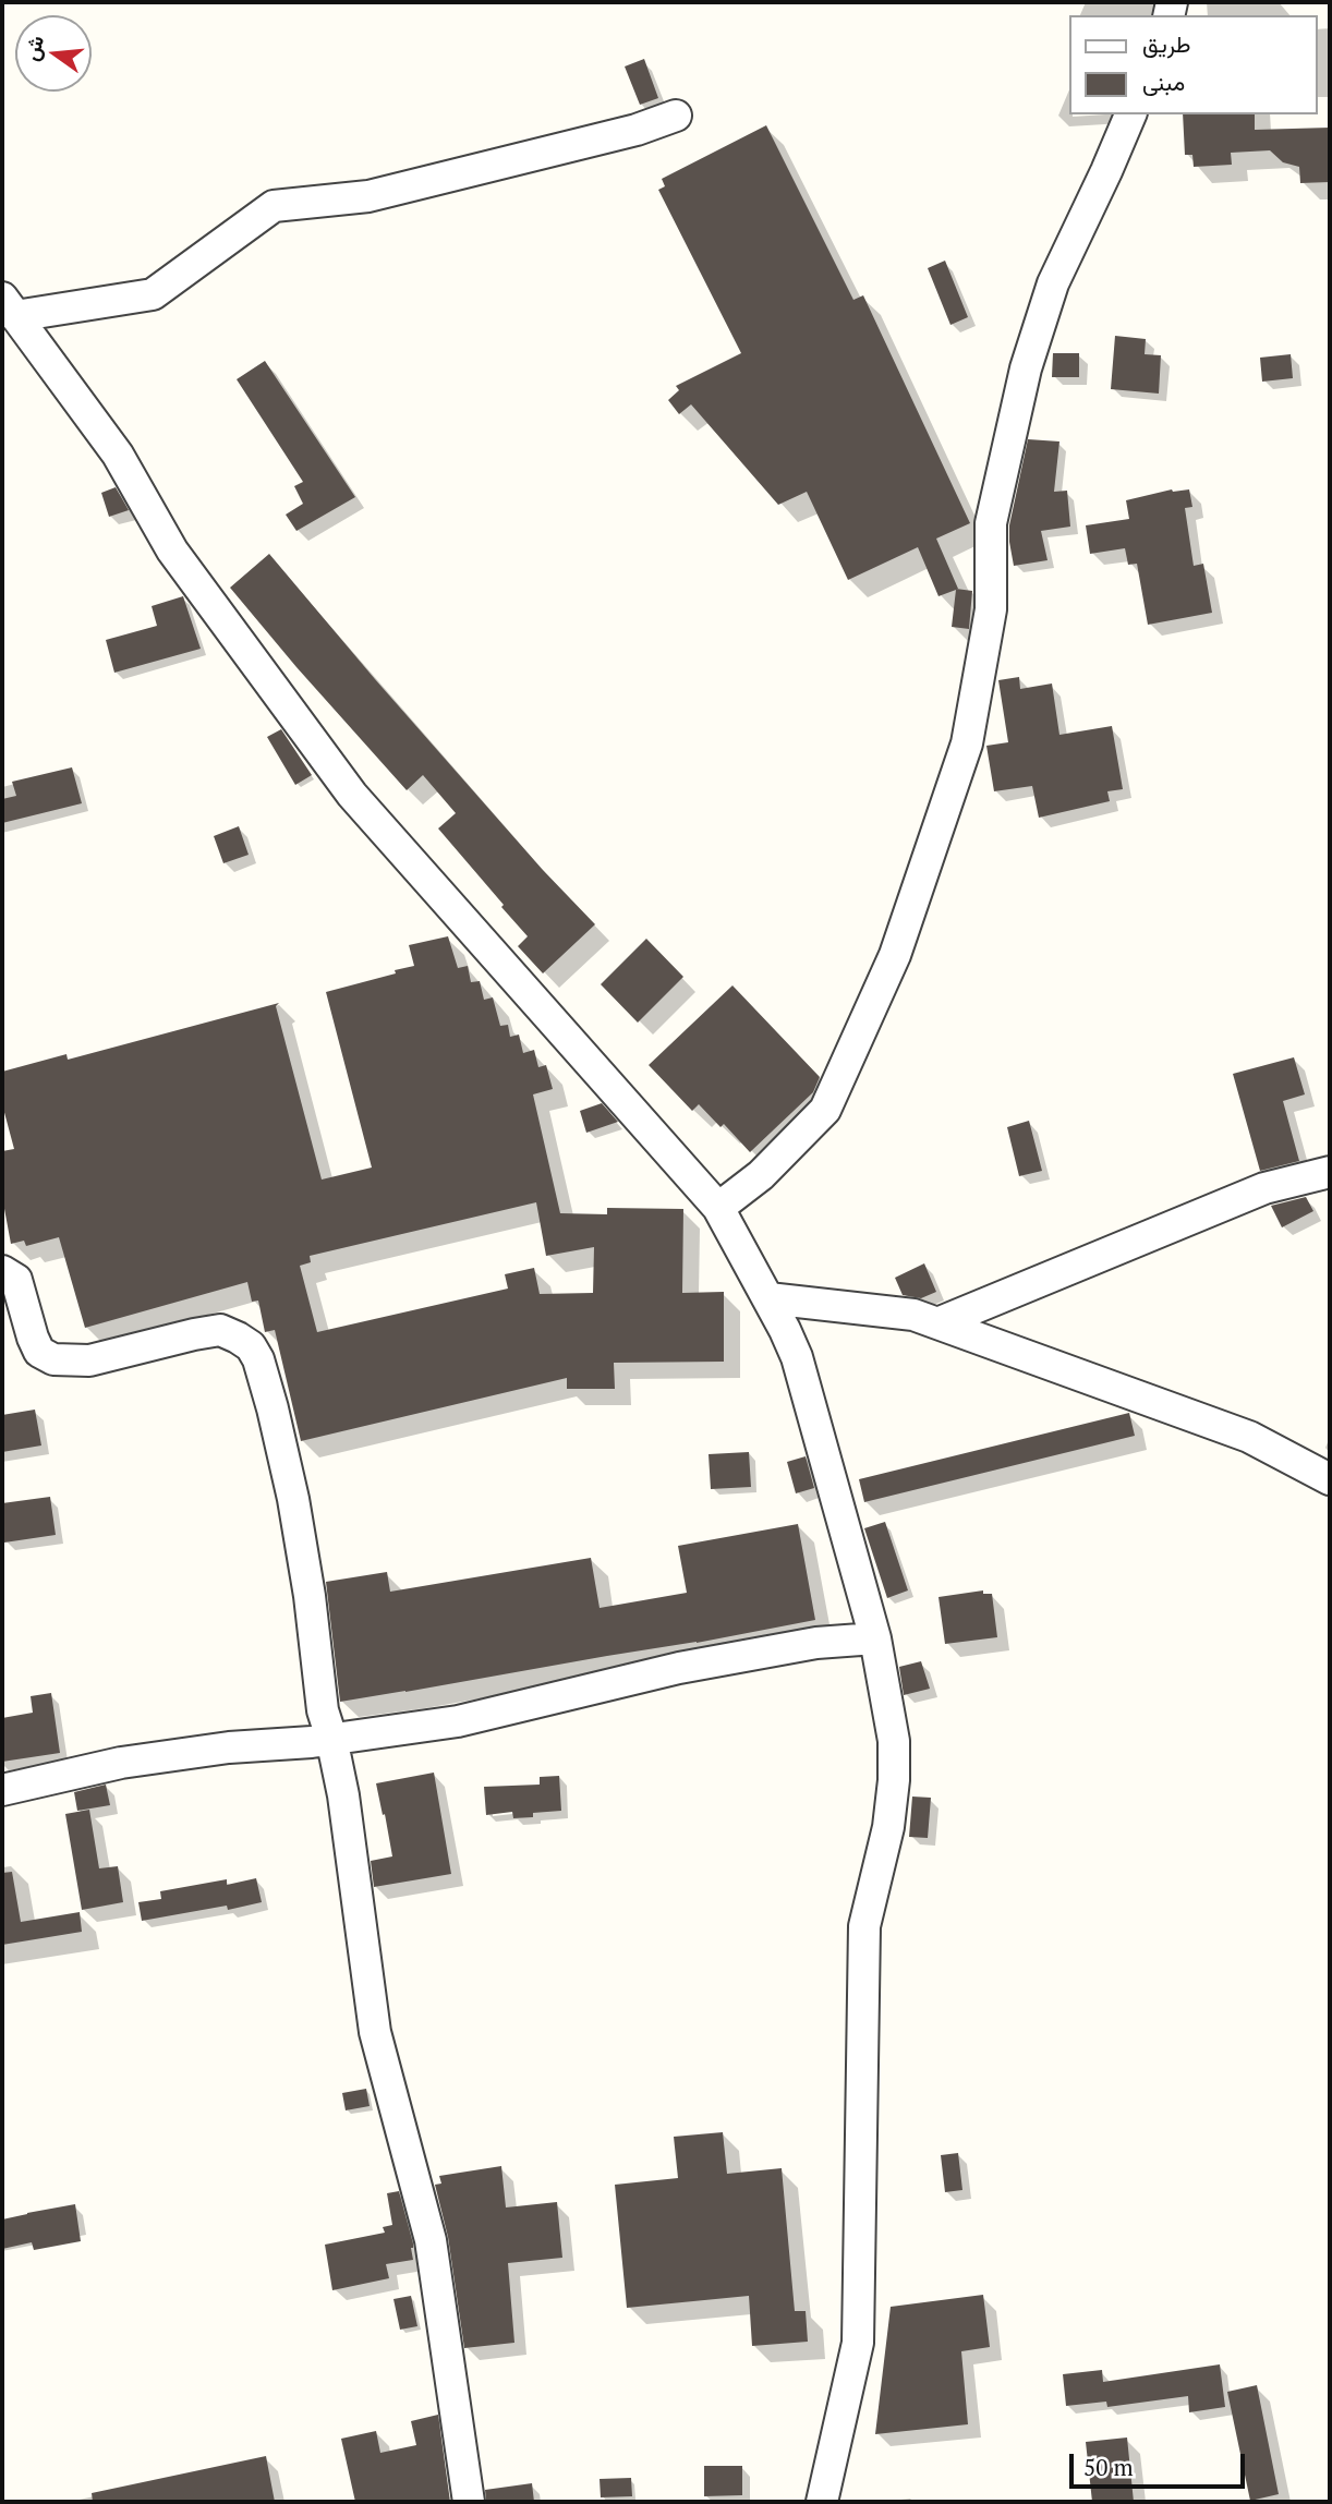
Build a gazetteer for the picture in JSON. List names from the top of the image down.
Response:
{
  "legend": ["طريق", "مبنى"],
  "scale_bar": "50 m",
  "north": "left"
}
